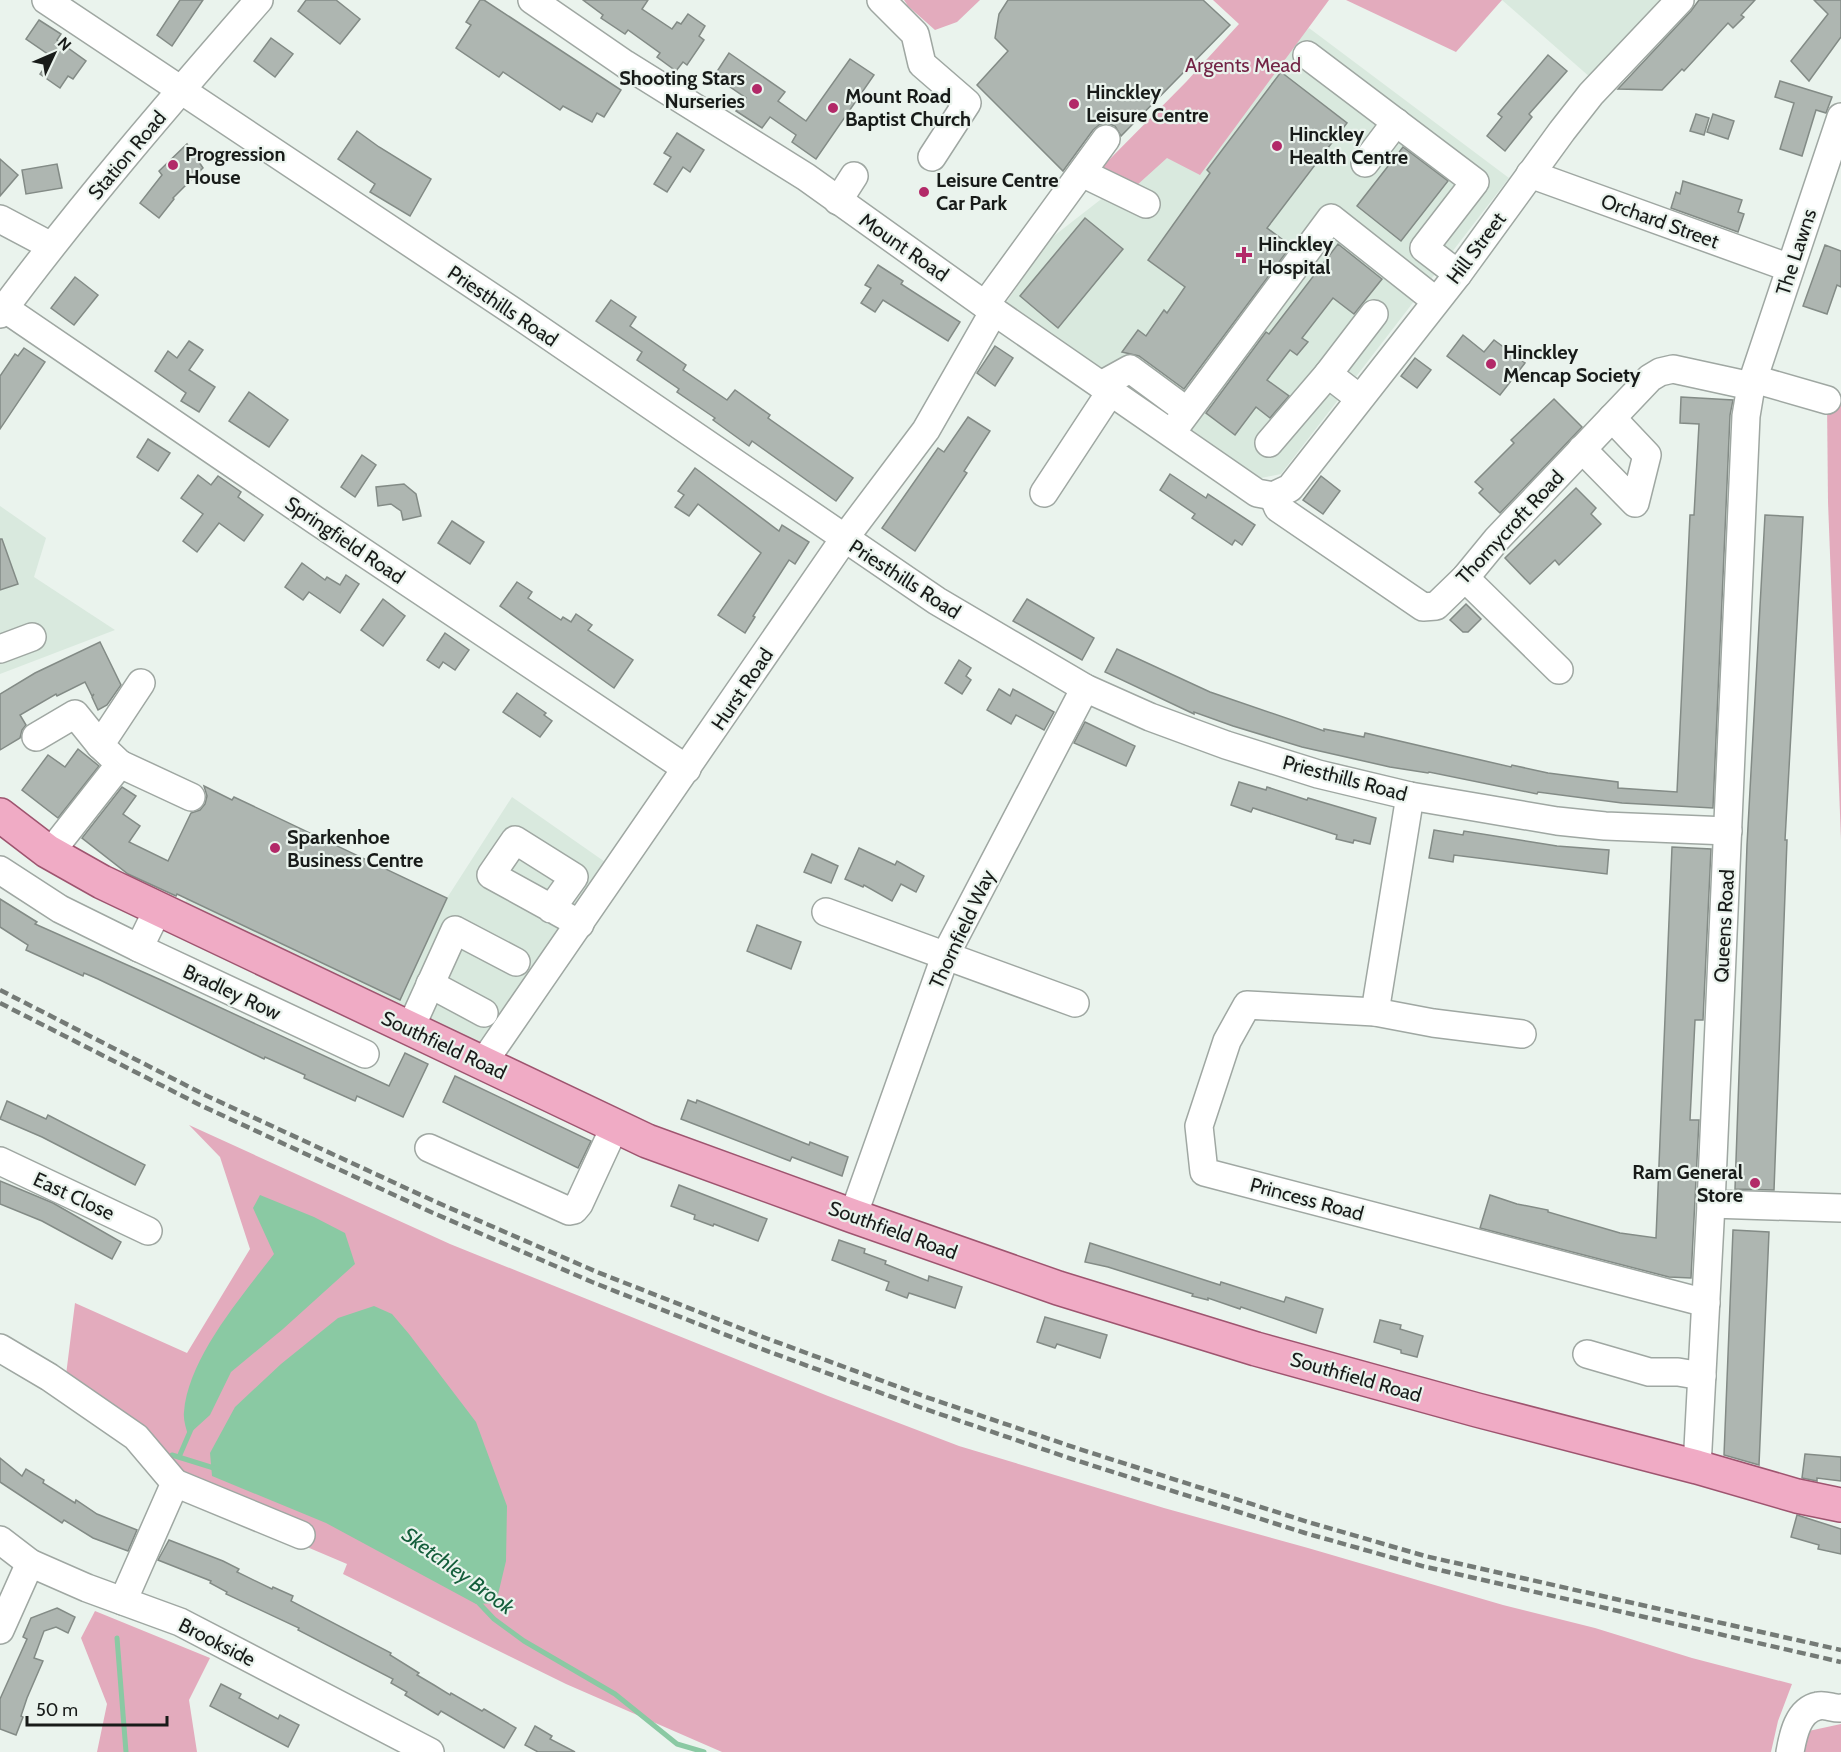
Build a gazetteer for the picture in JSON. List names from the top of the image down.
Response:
{
  "streets": {
    "main road": ["Southfield Road"],
    "street": [
      "Station Road",
      "Orchard Street",
      "Mount Road",
      "Hill Street",
      "The Lawns",
      "Priesthills Road",
      "Thornycroft Road",
      "Springfield Road",
      "Hurst Road",
      "Queens Road",
      "Thornfield Way",
      "Bradley Row",
      "East Close",
      "Princess Road",
      "Brookside"
    ]
  },
  "crossings": [
    ["Station Road", "Priesthills Road"],
    ["Station Road", "Springfield Road"],
    ["Orchard Street", "Hill Street"],
    ["Orchard Street", "The Lawns"],
    ["Mount Road", "Hill Street"],
    ["Mount Road", "Thornycroft Road"],
    ["Mount Road", "Hurst Road"],
    ["Hill Street", "Thornycroft Road"],
    ["The Lawns", "Thornycroft Road"],
    ["The Lawns", "Queens Road"],
    ["Priesthills Road", "Hurst Road"],
    ["Priesthills Road", "Queens Road"],
    ["Priesthills Road", "Thornfield Way"],
    ["Thornycroft Road", "Queens Road"],
    ["Springfield Road", "Hurst Road"],
    ["Hurst Road", "Southfield Road"],
    ["Queens Road", "Southfield Road"],
    ["Queens Road", "Princess Road"],
    ["Thornfield Way", "Southfield Road"]
  ],
  "water": ["Sketchley Brook"],
  "parks": ["Argents Mead"],
  "places": {
    "other": [
      "Shooting Stars Nurseries",
      "Hinckley Leisure Centre",
      "Mount Road Baptist Church",
      "Hinckley Health Centre",
      "Progression House",
      "Leisure Centre Car Park",
      "Hinckley Mencap Society",
      "Sparkenhoe Business Centre",
      "Ram General Store"
    ],
    "health": ["Hinckley Hospital"]
  },
  "scale_bar": "50 m",
  "north": "top right"
}
